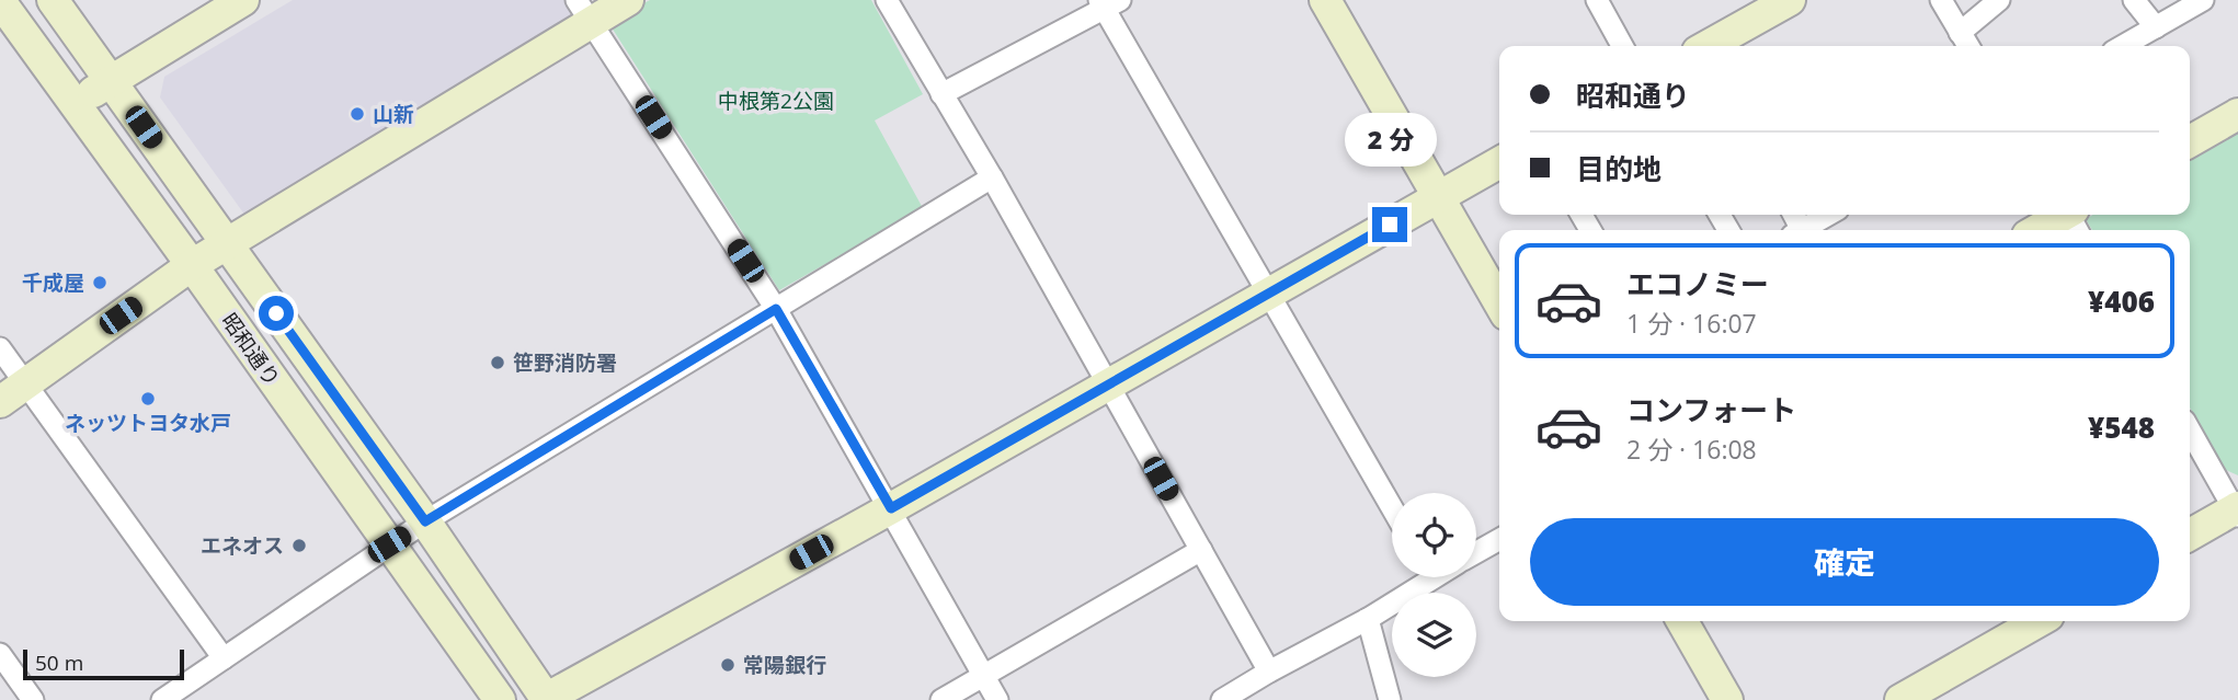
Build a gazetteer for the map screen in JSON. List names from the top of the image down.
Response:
{
  "streets": {
    "street": ["昭和通り"]
  },
  "parks": ["中根第2公園"],
  "places": [
    "山新",
    "千成屋",
    "笹野消防署",
    "ネッツトヨタ水戸",
    "エネオス",
    "常陽銀行"
  ],
  "scale_bar": "50 m",
  "page": {
    "banner": ["昭和通り", "目的地"],
    "bubble": "2 分",
    "list": [
      {
        "name": "エコノミー",
        "note": "1 分 · 16:07",
        "value": "¥406"
      },
      {
        "name": "コンフォート",
        "note": "2 分 · 16:08",
        "value": "¥548"
      }
    ],
    "buttons": "確定",
    "scale": "50 m"
  }
}
